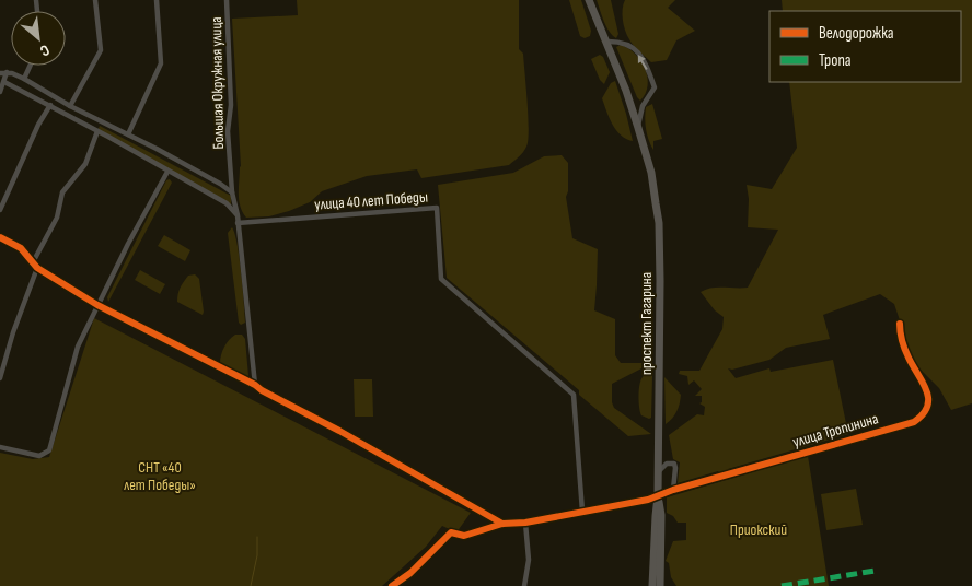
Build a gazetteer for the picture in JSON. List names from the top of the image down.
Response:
{
  "streets": {
    "main road": ["проспект Гагарина"],
    "street": ["Большая Окружная улица", "улица 40 лет Победы", "улица Тропинина"]
  },
  "crossings": [
    ["Большая Окружная улица", "улица 40 лет Победы"],
    ["улица 40 лет Победы", "улица Тропинина"],
    ["проспект Гагарина", "улица Тропинина"]
  ],
  "parks": ["СНТ «40 лет Победы»", "Приокский"],
  "legend": ["Велодорожка", "Тропа"],
  "north": "bottom right"
}
